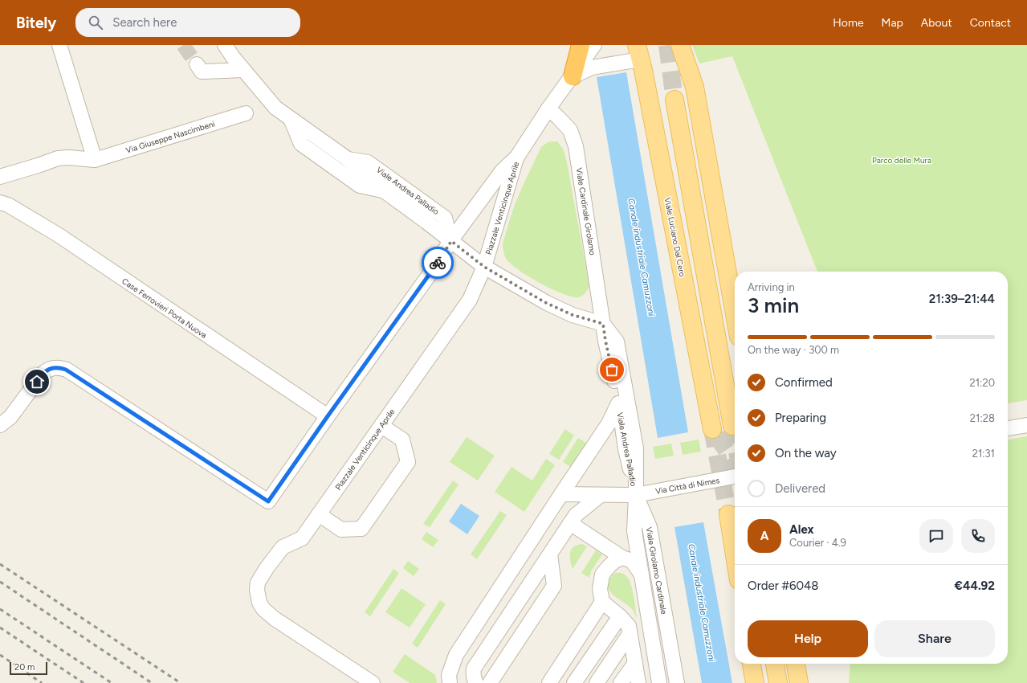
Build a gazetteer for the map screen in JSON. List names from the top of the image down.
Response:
{
  "streets": {
    "main road": ["Viale Luciano Dal Cero"],
    "street": [
      "Via Giuseppe Nascimbeni",
      "Viale Andrea Palladio",
      "Piazzale Venticinque Aprile",
      "Viale Cardinale Girolamo",
      "Case Ferrovieri Porta Nuova",
      "Via Città di Nimes",
      "Viale Girolamo Cardinale"
    ]
  },
  "crossings": [
    ["Viale Andrea Palladio", "Piazzale Venticinque Aprile"],
    ["Viale Andrea Palladio", "Viale Cardinale Girolamo"],
    ["Viale Andrea Palladio", "Via Città di Nimes"],
    ["Viale Andrea Palladio", "Viale Girolamo Cardinale"],
    ["Piazzale Venticinque Aprile", "Viale Cardinale Girolamo"],
    ["Piazzale Venticinque Aprile", "Case Ferrovieri Porta Nuova"],
    ["Via Città di Nimes", "Viale Girolamo Cardinale"]
  ],
  "water": ["Canale industriale Camuzzoni"],
  "parks": ["Parco delle Mura"],
  "scale_bar": "20 m",
  "page": {
    "header": "Bitely",
    "search": "Search here",
    "nav": [
      "Home",
      "Map",
      "About",
      "Contact"
    ],
    "heading": ["3 min", "Arriving in", "21:39–21:44"],
    "panel": [
      "Alex",
      "Courier · 4.9",
      "Order #6048",
      "€44.92"
    ],
    "bar": "On the way · 300 m",
    "list": [
      ["Confirmed", "21:20"],
      ["Preparing", "21:28"],
      ["On the way", "21:31"],
      "Delivered"
    ],
    "round": "A",
    "buttons": ["Help", "Share"],
    "scale": "20 m"
  }
}
